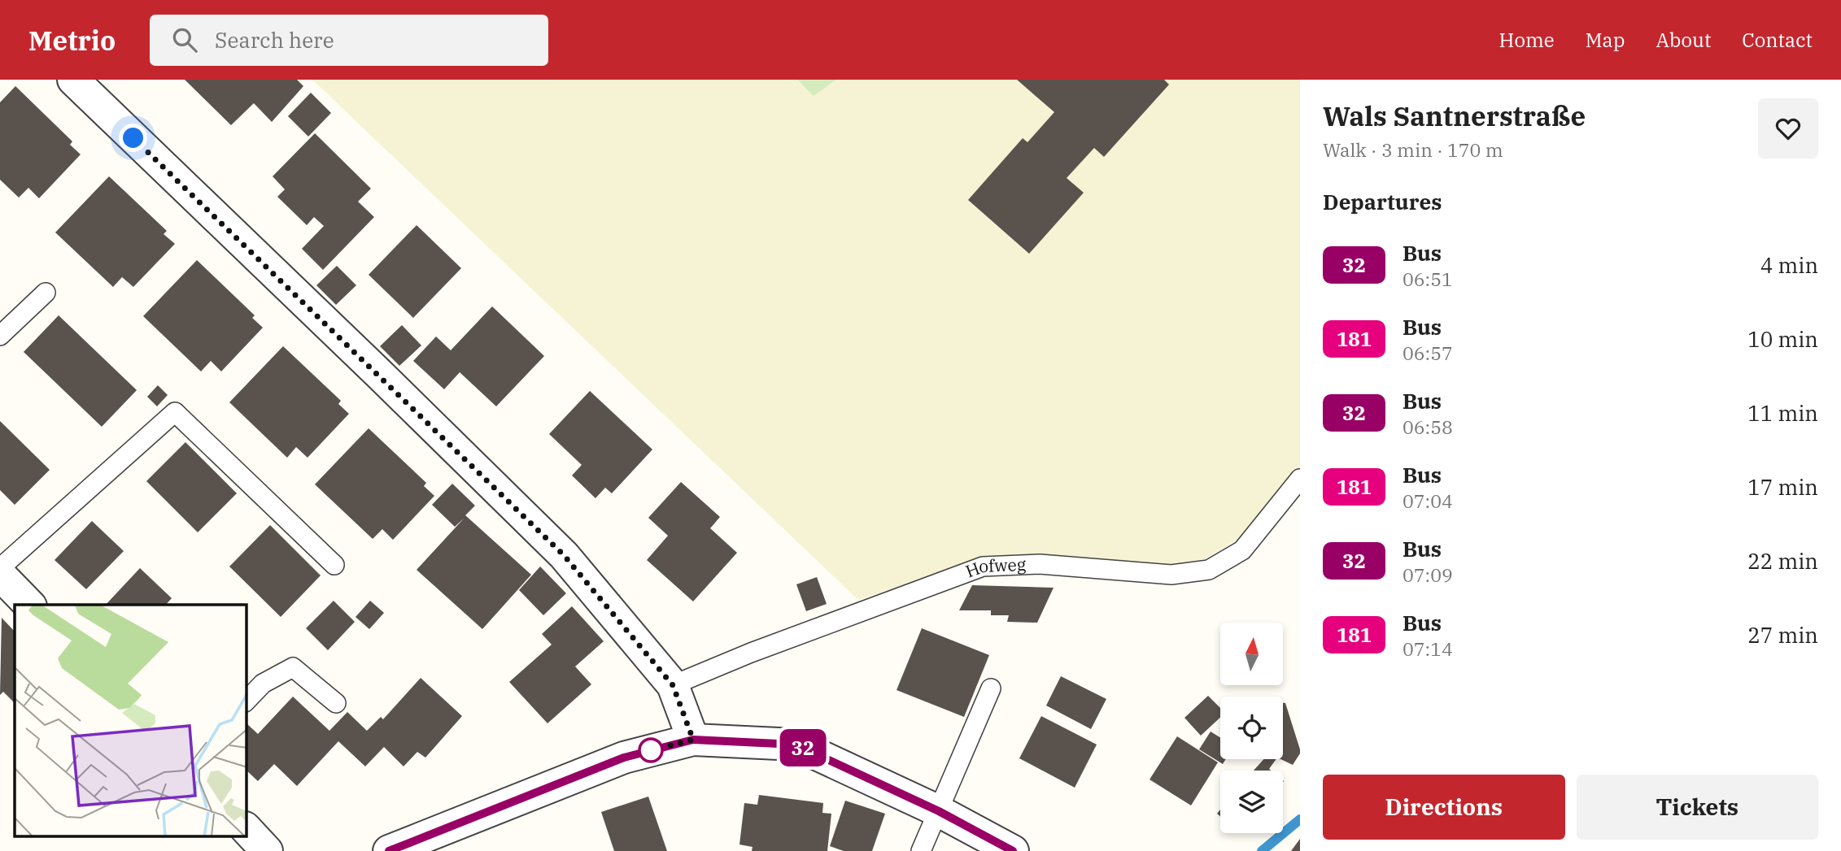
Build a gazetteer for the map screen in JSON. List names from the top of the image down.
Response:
{
  "streets": {
    "lane": ["Hofweg"]
  },
  "lines": ["bus line 32"],
  "north": "top",
  "page": {
    "header": "Metrio",
    "search": "Search here",
    "nav": [
      "Home",
      "Map",
      "About",
      "Contact"
    ],
    "on_map": "32",
    "heading": [
      ["Wals Santnerstraße", "Walk · 3 min · 170 m"],
      "Departures"
    ],
    "list": [
      {
        "mark": "32",
        "name": "Bus",
        "note": "06:51",
        "value": "4 min"
      },
      {
        "mark": "181",
        "name": "Bus",
        "note": "06:57",
        "value": "10 min"
      },
      {
        "mark": "32",
        "name": "Bus",
        "note": "06:58",
        "value": "11 min"
      },
      {
        "mark": "181",
        "name": "Bus",
        "note": "07:04",
        "value": "17 min"
      },
      {
        "mark": "32",
        "name": "Bus",
        "note": "07:09",
        "value": "22 min"
      },
      {
        "mark": "181",
        "name": "Bus",
        "note": "07:14",
        "value": "27 min"
      }
    ],
    "buttons": ["Directions", "Tickets"]
  }
}
